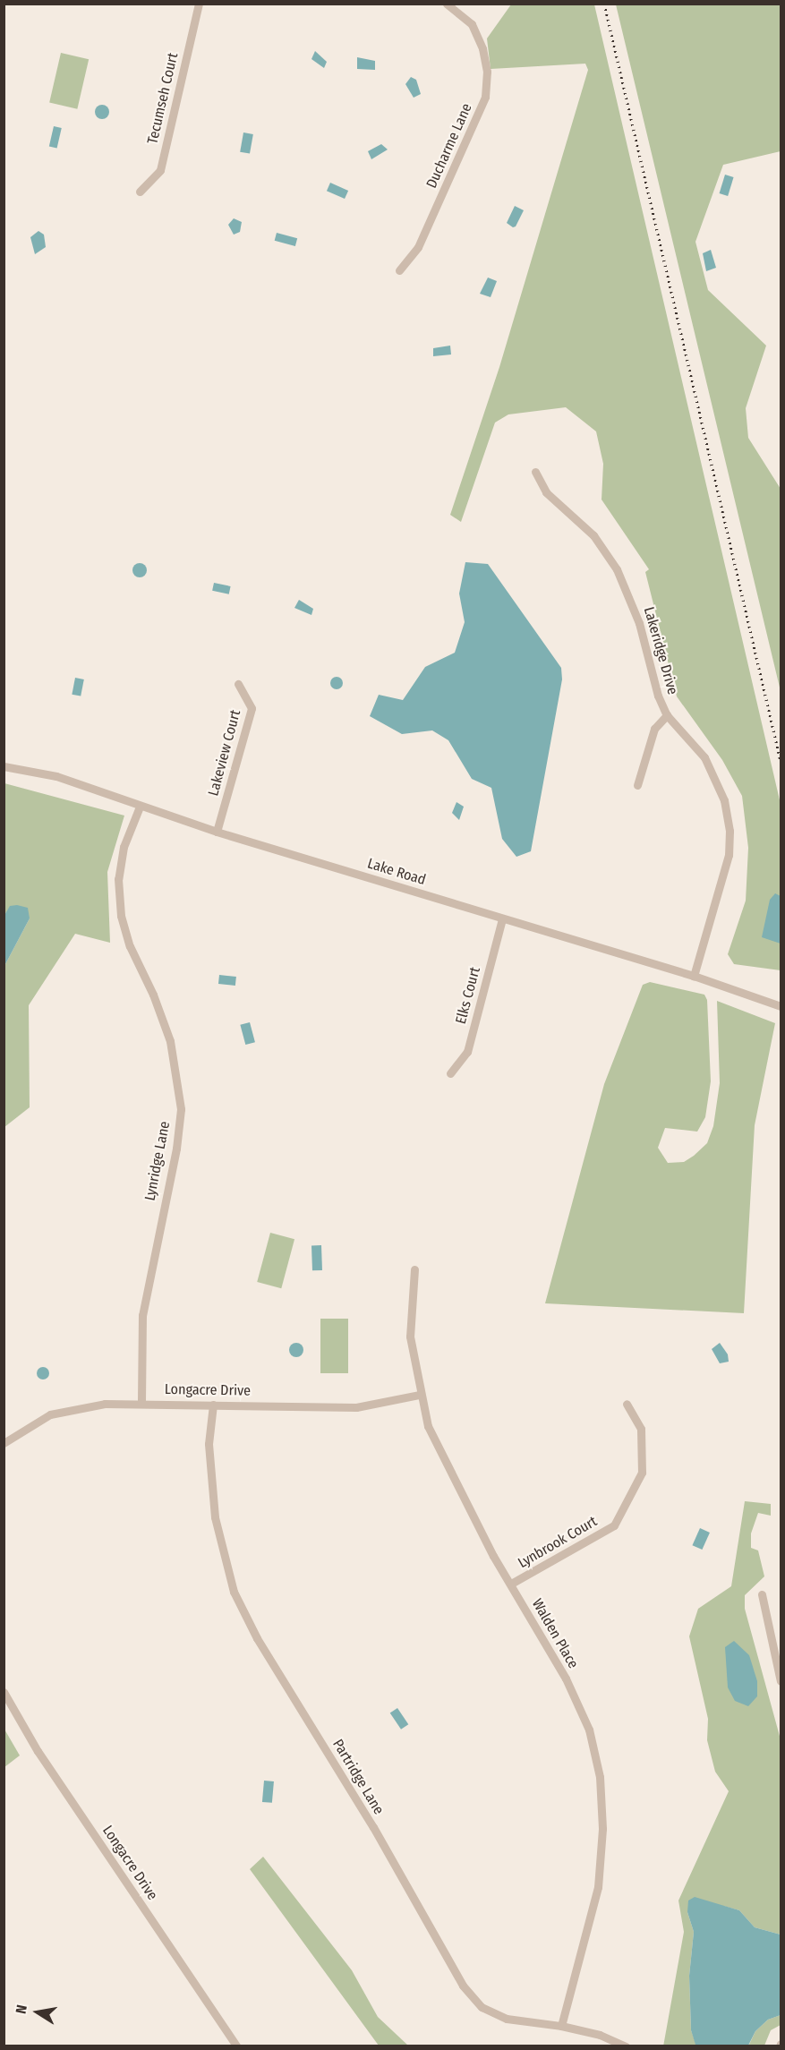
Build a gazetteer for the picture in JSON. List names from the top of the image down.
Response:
{
  "streets": {
    "street": [
      "Tecumseh Court",
      "Ducharme Lane",
      "Lakeridge Drive",
      "Lakeview Court",
      "Lake Road",
      "Elks Court",
      "Lynridge Lane",
      "Longacre Drive",
      "Lynbrook Court",
      "Walden Place",
      "Partridge Lane"
    ]
  },
  "crossings": [
    ["Lakeridge Drive", "Lake Road"],
    ["Lakeview Court", "Lake Road"],
    ["Lake Road", "Elks Court"],
    ["Lake Road", "Lynridge Lane"],
    ["Lynridge Lane", "Longacre Drive"],
    ["Longacre Drive", "Walden Place"],
    ["Longacre Drive", "Partridge Lane"],
    ["Lynbrook Court", "Walden Place"],
    ["Walden Place", "Partridge Lane"]
  ],
  "north": "left"
}
